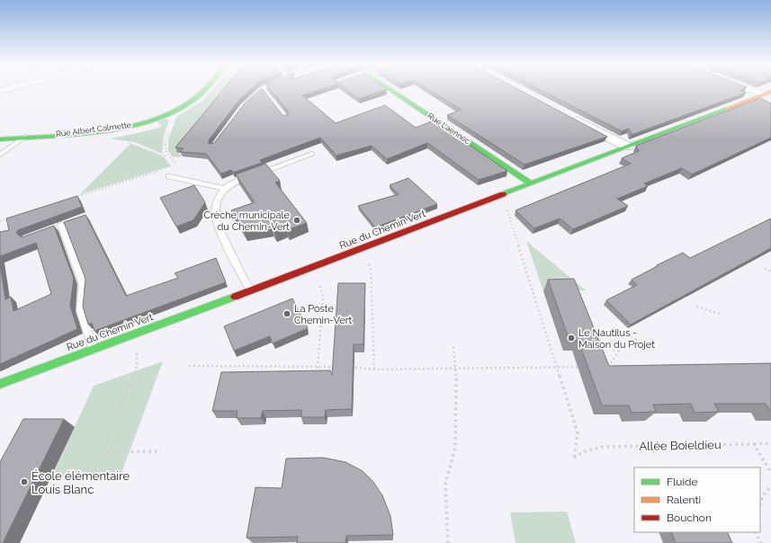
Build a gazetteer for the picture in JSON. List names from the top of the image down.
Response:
{
  "streets": {
    "street": ["Rue Laennec", "Rue Albert Calmette", "Rue du Chemin Vert"],
    "path": ["Allée Boieldieu"]
  },
  "crossings": [
    ["Rue Laennec", "Rue du Chemin Vert"]
  ],
  "places": [
    "Crèche municipale du Chemin-Vert",
    "La Poste Chemin-Vert",
    "Le Nautilus - Maison du Projet",
    "École élémentaire Louis Blanc"
  ],
  "legend": ["Fluide", "Ralenti", "Bouchon"]
}
